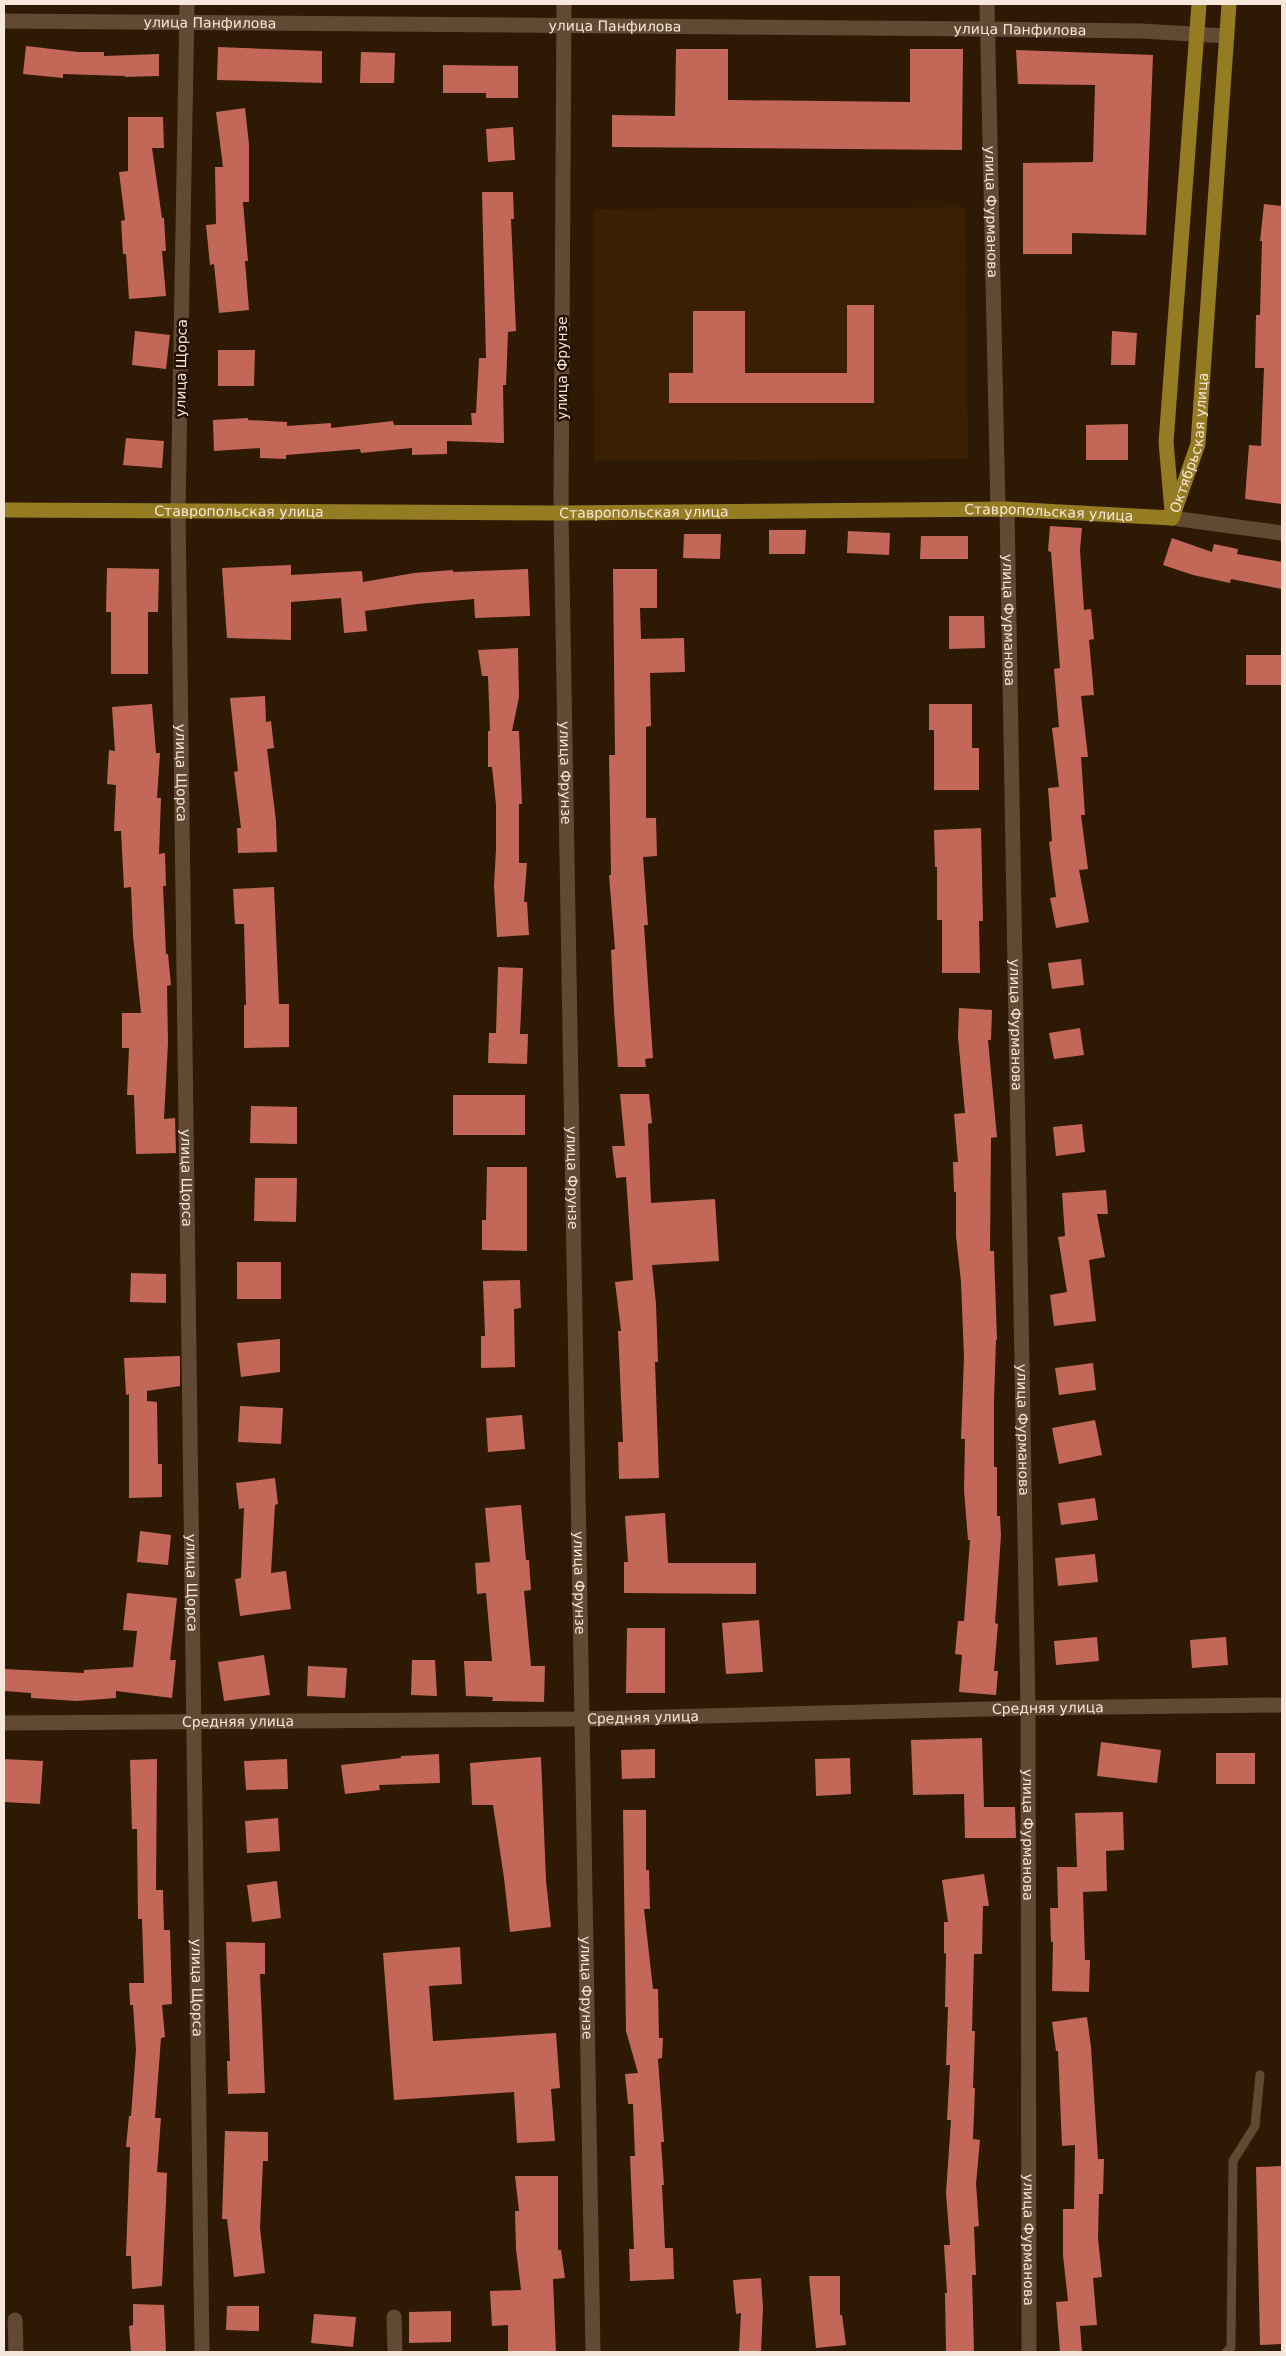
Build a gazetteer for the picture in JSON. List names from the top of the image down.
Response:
{
  "streets": {
    "main road": ["Октябрьская улица", "Ставропольская улица"],
    "street": [
      "улица Панфилова",
      "улица Фурманова",
      "улица Щорса",
      "улица Фрунзе",
      "Средняя улица"
    ]
  },
  "crossings": [
    ["улица Панфилова", "улица Фурманова"],
    ["улица Панфилова", "улица Щорса"],
    ["улица Панфилова", "улица Фрунзе"],
    ["улица Панфилова", "Октябрьская улица"],
    ["улица Фурманова", "Ставропольская улица"],
    ["улица Фурманова", "Средняя улица"],
    ["улица Щорса", "Ставропольская улица"],
    ["улица Щорса", "Средняя улица"],
    ["улица Фрунзе", "Ставропольская улица"],
    ["улица Фрунзе", "Средняя улица"],
    ["Октябрьская улица", "Ставропольская улица"]
  ]
}
